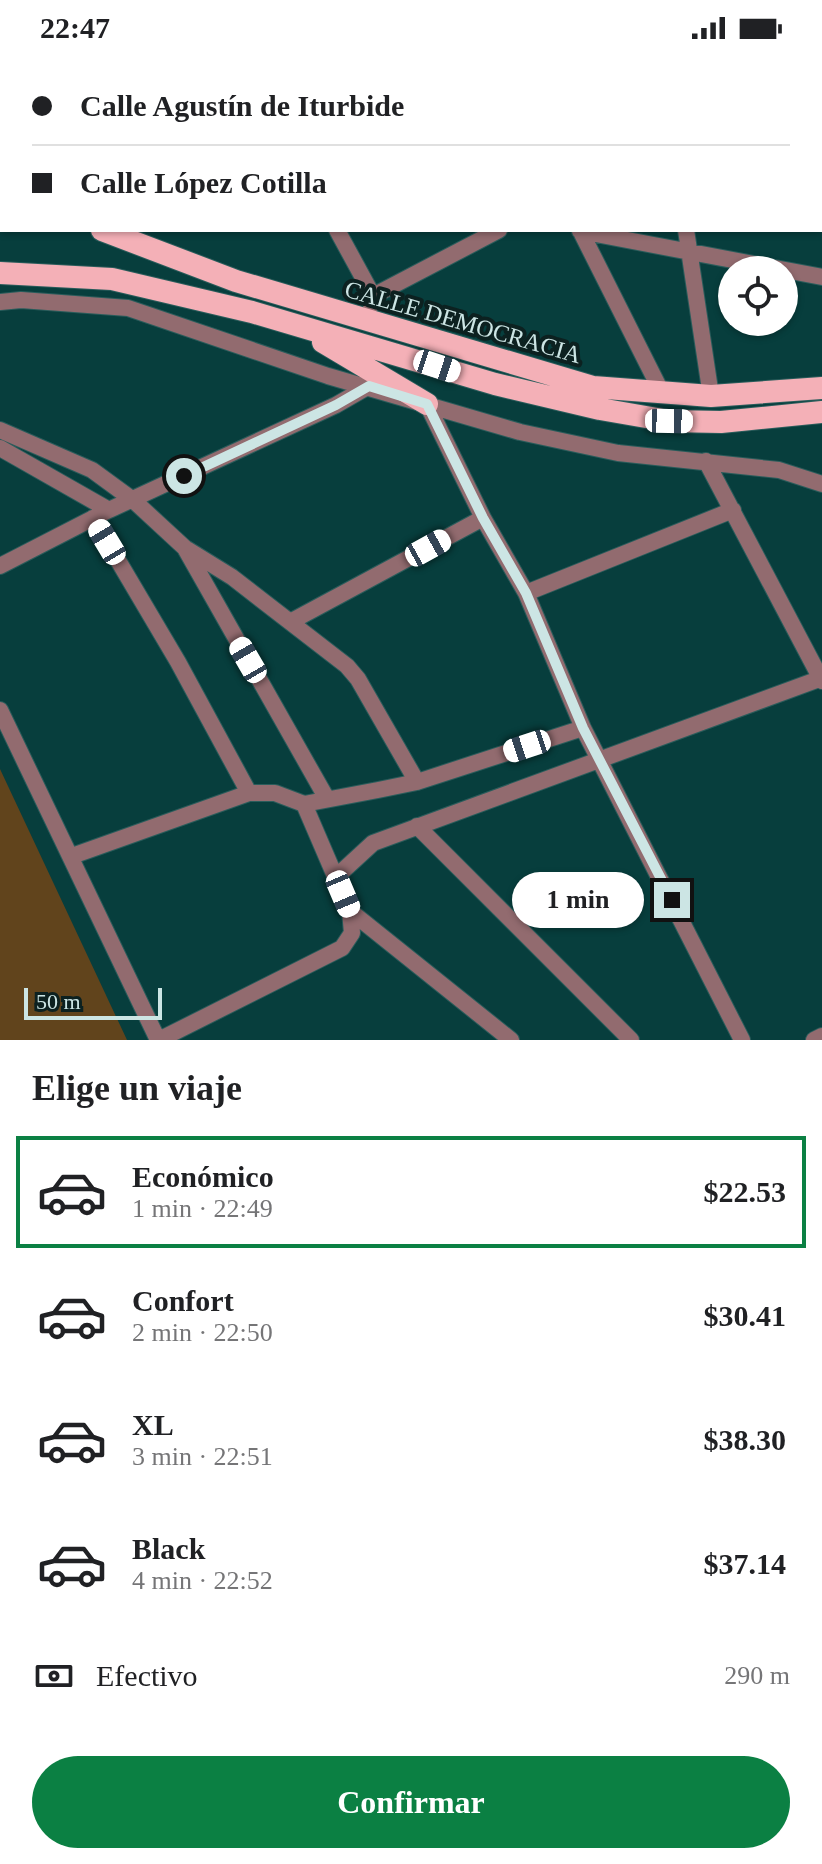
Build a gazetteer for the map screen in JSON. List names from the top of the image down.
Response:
{
  "streets": {
    "highway": ["CALLE DEMOCRACIA"]
  },
  "scale_bar": "50 m",
  "page": {
    "status": "22:47",
    "banner": ["Calle Agustín de Iturbide", "Calle López Cotilla"],
    "bubble": "1 min",
    "scale": "50 m",
    "heading": "Elige un viaje",
    "list": [
      {
        "name": "Económico",
        "note": "1 min · 22:49",
        "value": "$22.53"
      },
      {
        "name": "Confort",
        "note": "2 min · 22:50",
        "value": "$30.41"
      },
      {
        "name": "XL",
        "note": "3 min · 22:51",
        "value": "$38.30"
      },
      {
        "name": "Black",
        "note": "4 min · 22:52",
        "value": "$37.14"
      }
    ],
    "pay": ["Efectivo", "290 m"],
    "buttons": "Confirmar"
  }
}
